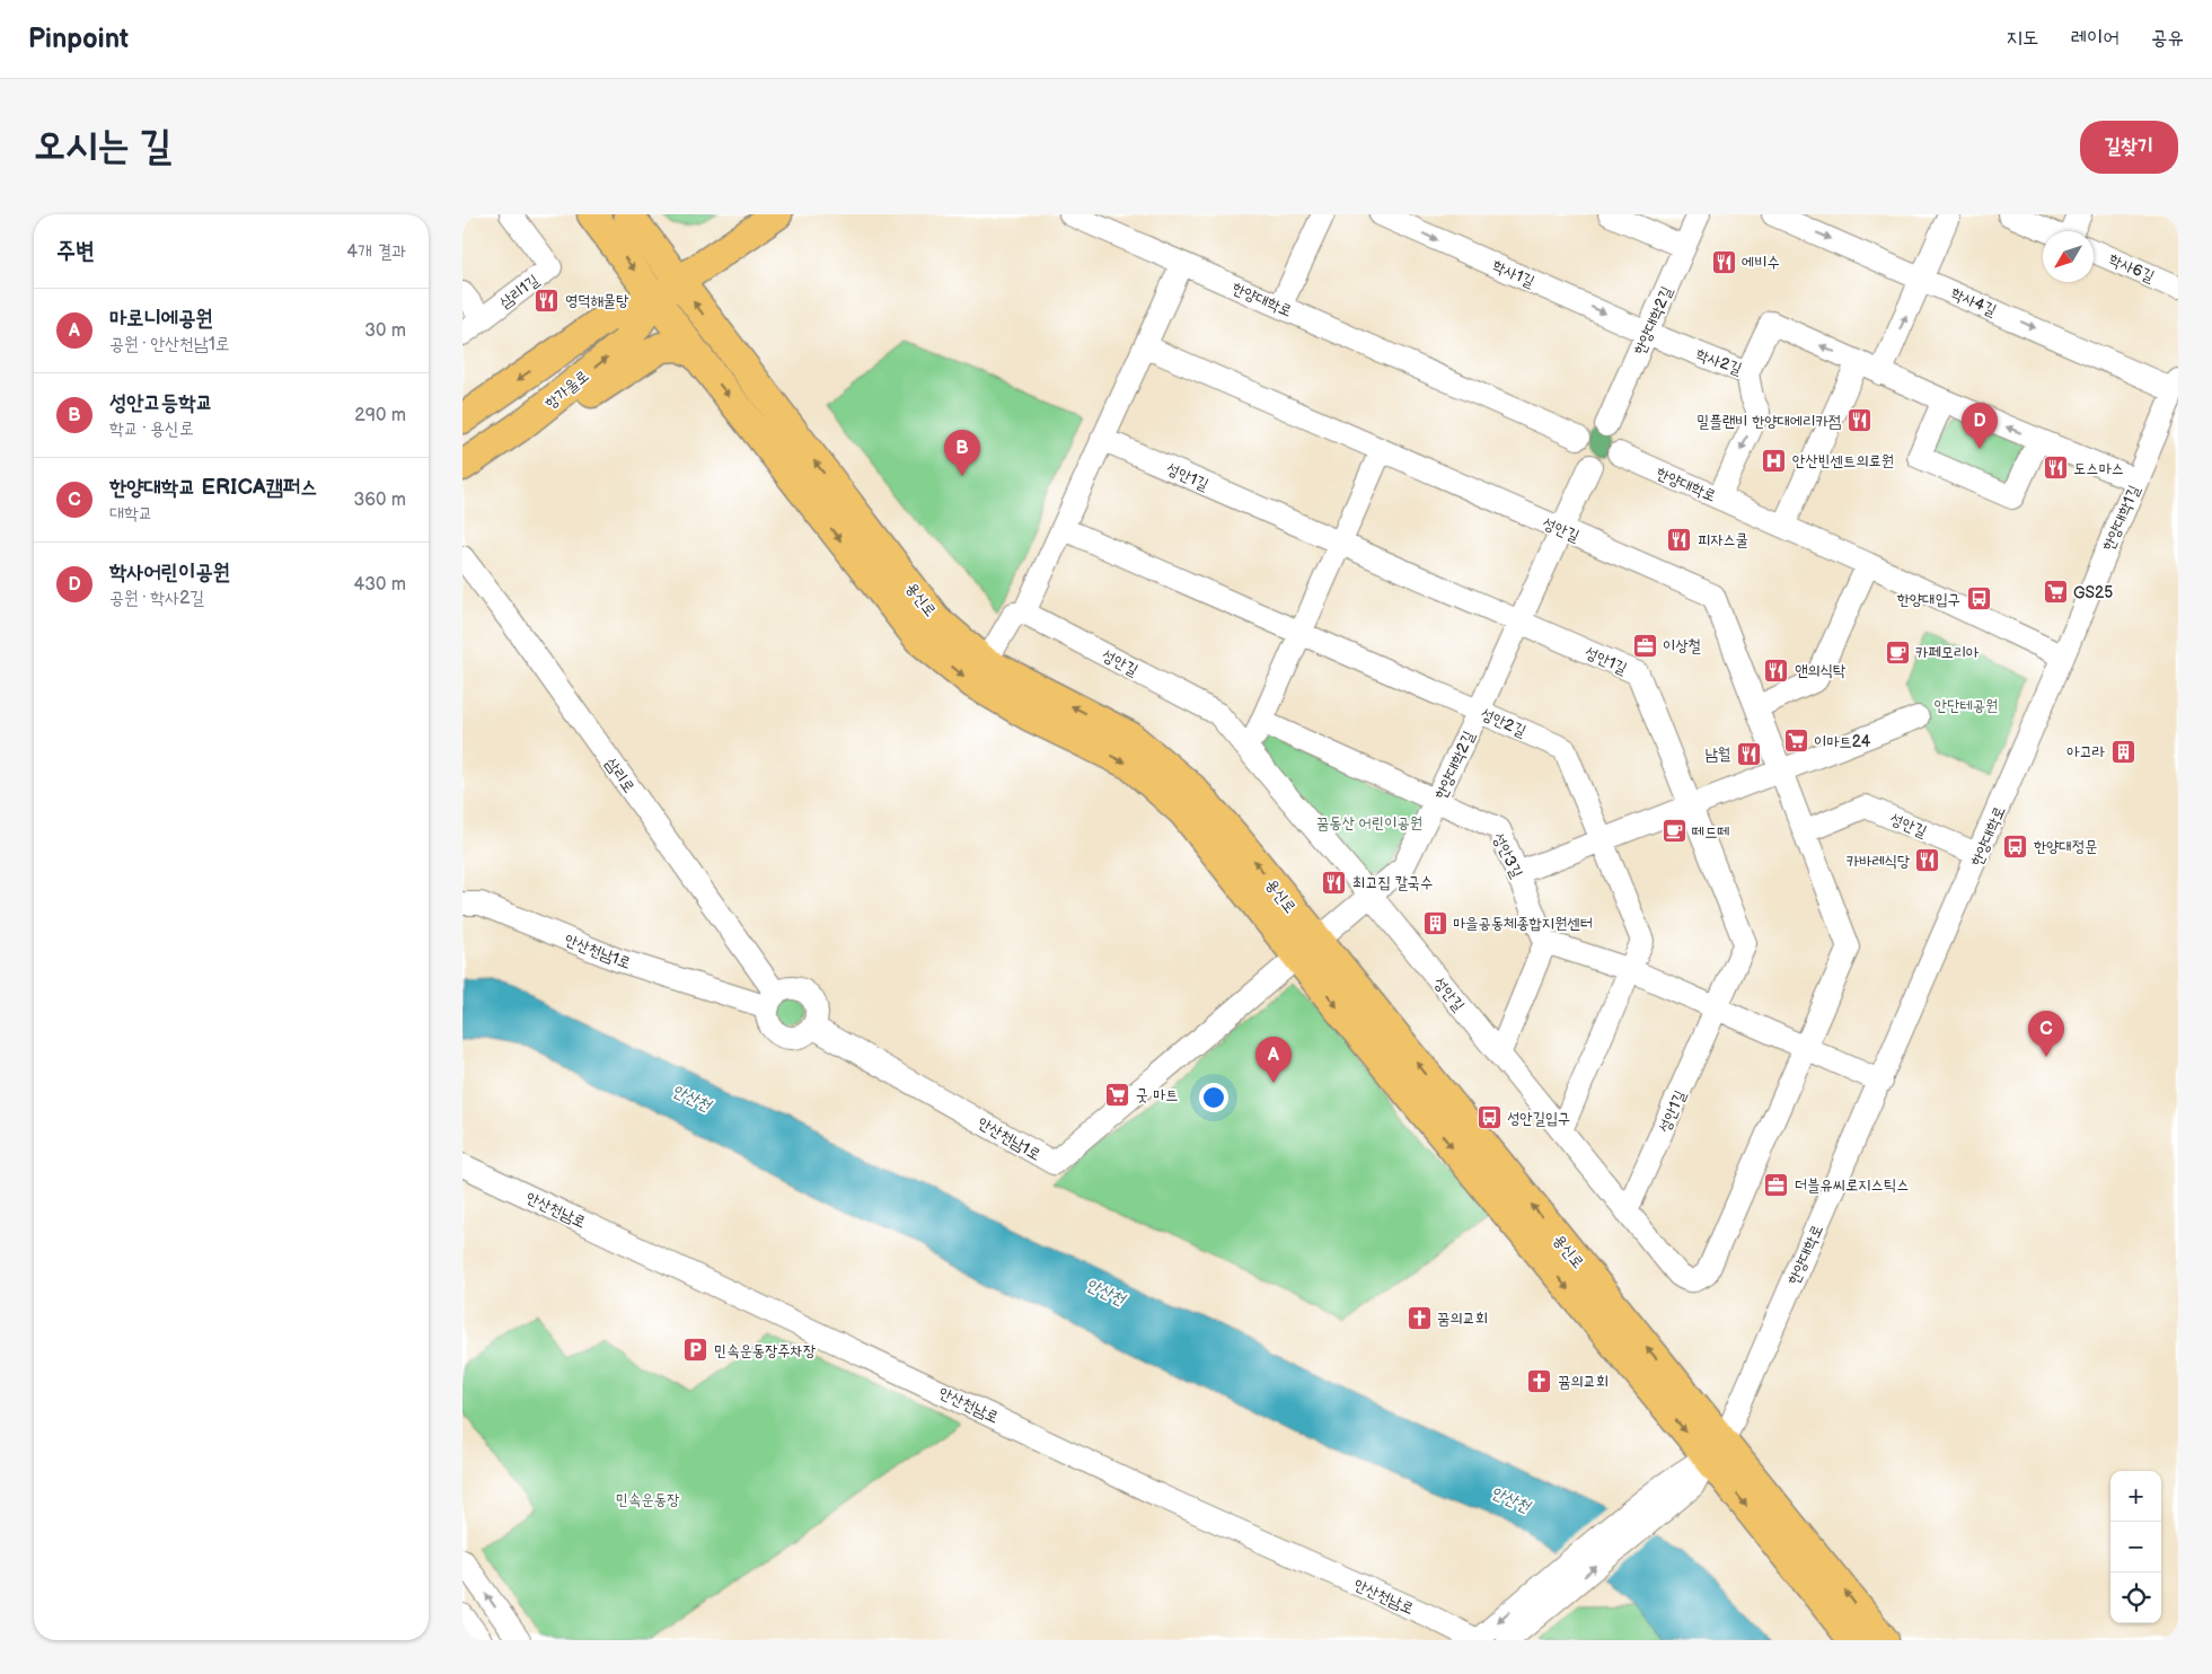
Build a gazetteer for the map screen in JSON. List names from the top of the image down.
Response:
{
  "streets": {
    "main road": ["항가울로", "용신로"],
    "street": [
      "학사6길",
      "학사1길",
      "삼리1길",
      "한양대학로",
      "학사4길",
      "한양대학2길",
      "학사2길",
      "성안1길",
      "한양대학1길",
      "성안길",
      "성안2길",
      "삼리로",
      "성안3길",
      "안산천남1로",
      "안산천남로"
    ]
  },
  "crossings": [
    ["학사1길", "한양대학2길"],
    ["학사1길", "학사2길"],
    ["한양대학로", "한양대학2길"],
    ["한양대학로", "한양대학1길"],
    ["한양대학로", "성안길"],
    ["한양대학로", "용신로"],
    ["학사4길", "한양대학1길"],
    ["한양대학2길", "학사2길"],
    ["한양대학2길", "성안1길"],
    ["한양대학2길", "성안길"],
    ["한양대학2길", "용신로"],
    ["한양대학2길", "성안2길"],
    ["한양대학2길", "성안3길"],
    ["한양대학2길", "안산천남1로"],
    ["학사2길", "한양대학1길"],
    ["항가울로", "용신로"],
    ["성안1길", "성안길"],
    ["성안길", "성안2길"],
    ["용신로", "안산천남1로"],
    ["삼리로", "안산천남1로"]
  ],
  "one_way": ["학사1길", "학사4길"],
  "water": ["안산천"],
  "parks": ["안단테공원", "꿈동산 어린이공원", "민속운동장"],
  "places": {
    "restaurant": [
      "에비수",
      "영덕해물탕",
      "밀플랜비 한양대에리카점",
      "도스마스",
      "피자스쿨",
      "앤의식탁",
      "남월",
      "카바레식당",
      "최고집 칼국수"
    ],
    "hospital": ["안산빈센트의료원"],
    "supermarket": ["GS25", "이마트24", "굿 마트"],
    "bus stop": ["한양대입구", "한양대정문", "성안길입구"],
    "office": ["이상철", "더블유씨로지스틱스"],
    "cafe": ["카페모리아", "떼드떼"],
    "building": ["아고라", "마을공동체종합지원센터"],
    "church": ["꿈의교회", "뀸의교회"],
    "parking": ["민속운동장주차장"]
  },
  "north": "bottom left",
  "page": {
    "header": "Pinpoint",
    "nav": ["지도", "레이어", "공유"],
    "buttons": "길찾기",
    "title": "오시는 길",
    "heading": ["주변", "4개 결과"],
    "list": [
      {
        "mark": "A",
        "name": "마로니에공원",
        "note": "공원 · 안산천남1로",
        "value": "30 m"
      },
      {
        "mark": "B",
        "name": "성안고등학교",
        "note": "학교 · 용신로",
        "value": "290 m"
      },
      {
        "mark": "C",
        "name": "한양대학교 ERICA캠퍼스",
        "note": "대학교",
        "value": "360 m"
      },
      {
        "mark": "D",
        "name": "학사어린이공원",
        "note": "공원 · 학사2길",
        "value": "430 m"
      }
    ],
    "pins": [
      "D",
      "B",
      "C",
      "A"
    ],
    "map_buttons": ["+", "−"]
  }
}
